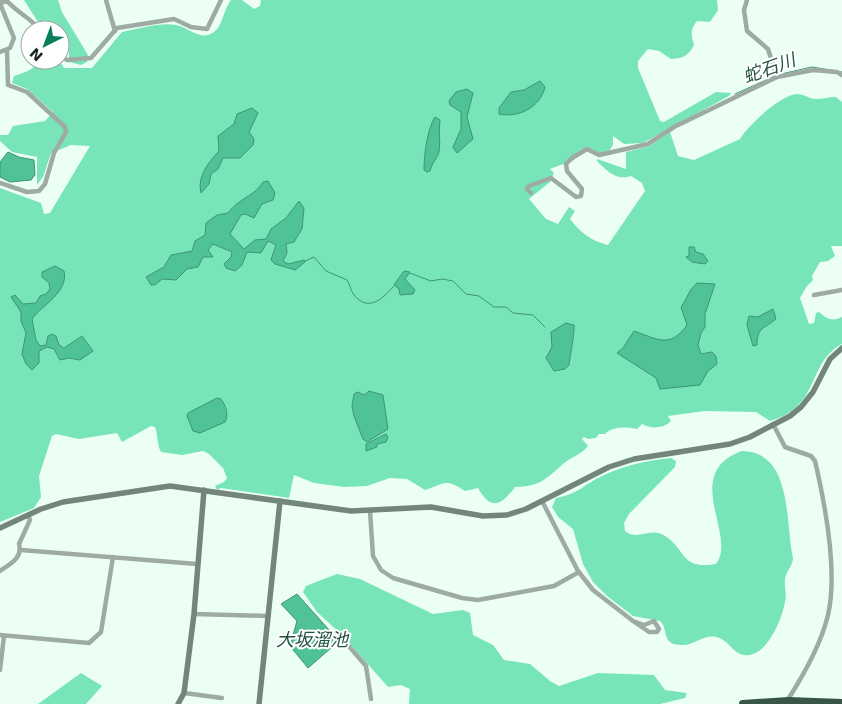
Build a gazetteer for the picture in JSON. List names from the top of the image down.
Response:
{
  "water": ["蛇石川", "大坂溜池"],
  "north": "bottom left"
}
